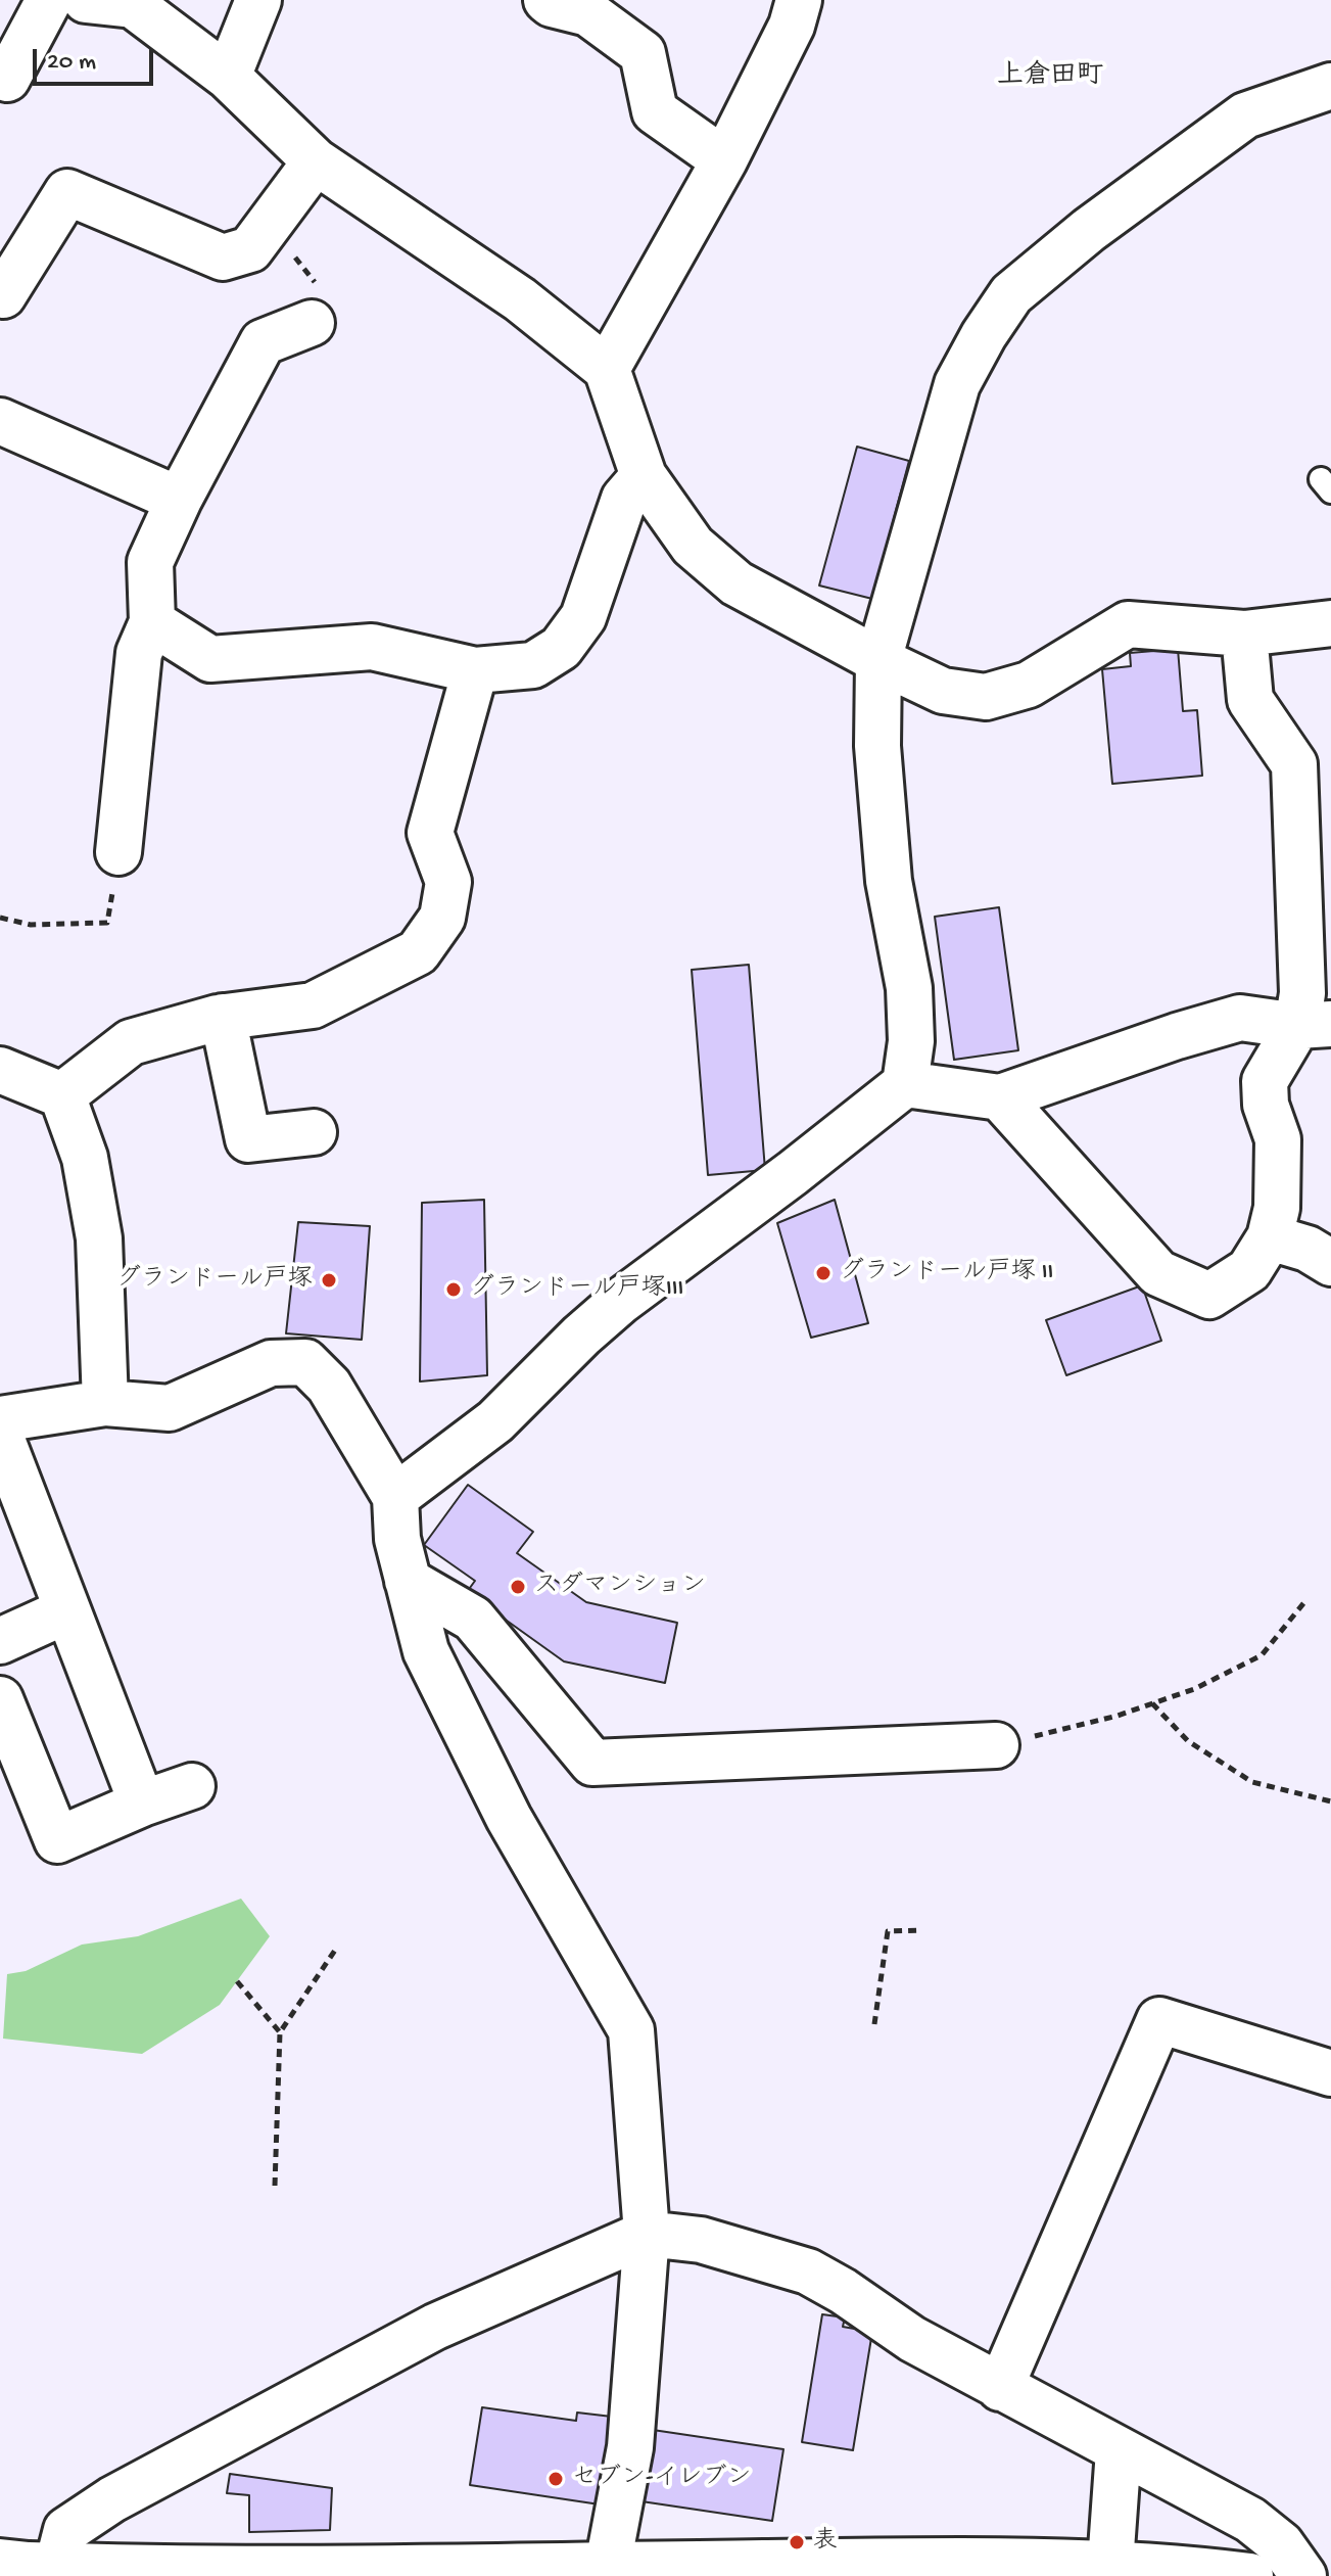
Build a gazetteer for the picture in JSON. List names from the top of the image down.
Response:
{
  "districts": ["上倉田町"],
  "places": [
    "グランドール戸塚 II",
    "グランドール戸塚",
    "グランドール戸塚III",
    "スダマンション",
    "セブン-イレブン",
    "表"
  ],
  "scale_bar": "20 m"
}
